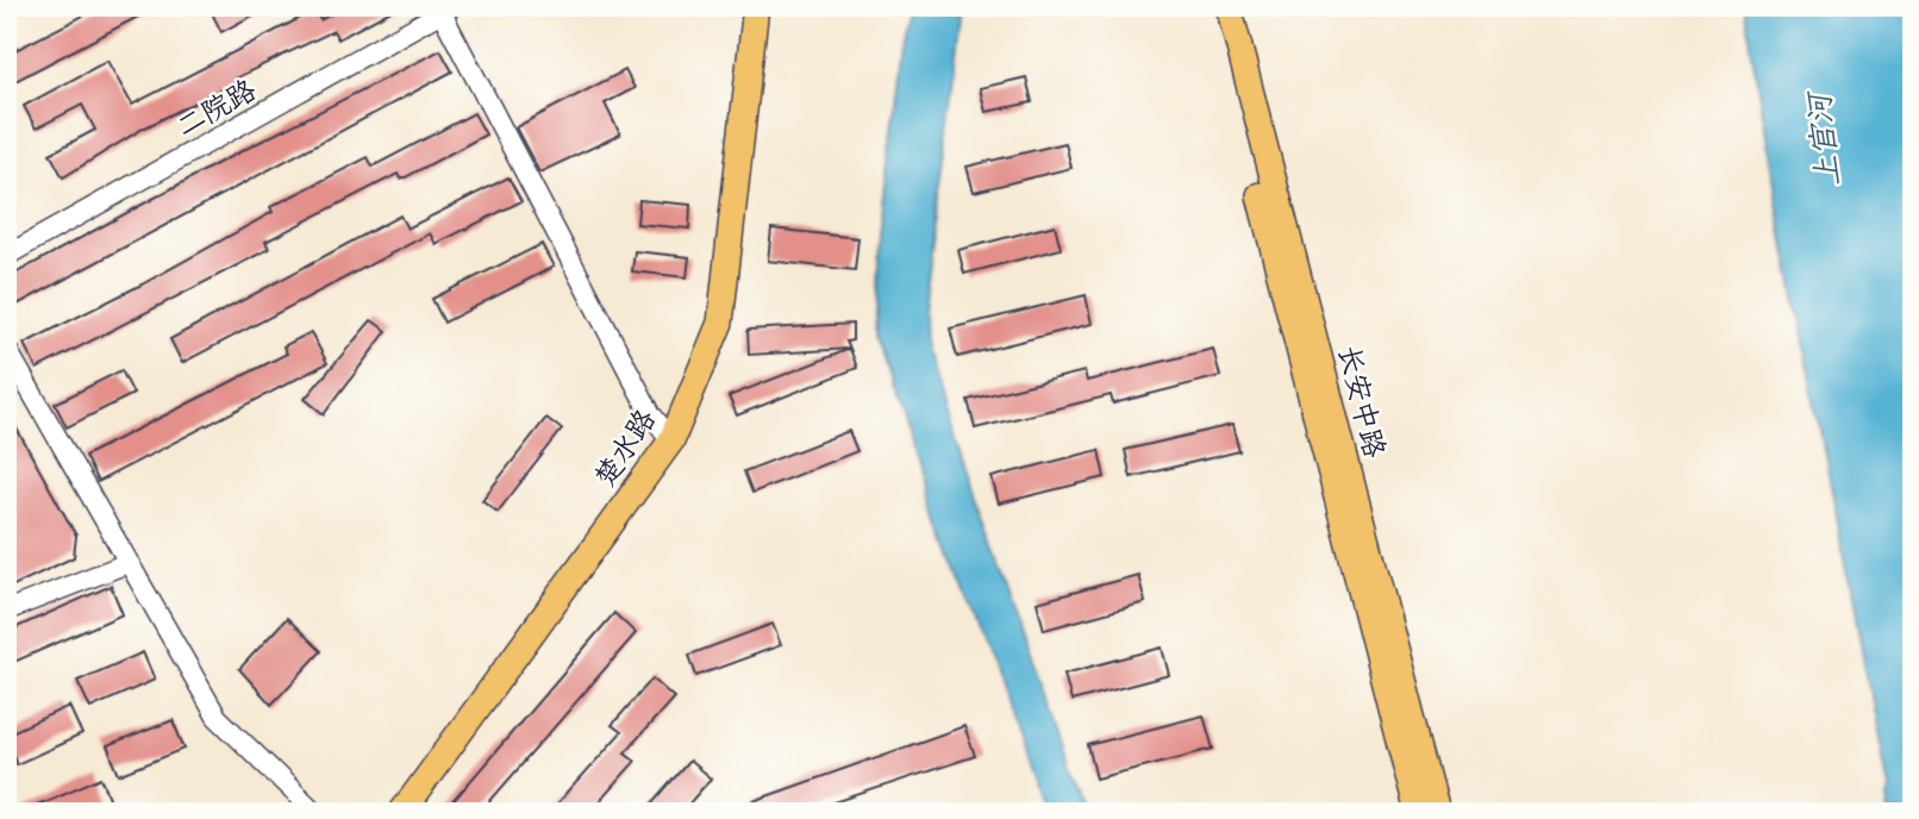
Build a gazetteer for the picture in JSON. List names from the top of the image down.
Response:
{
  "streets": {
    "main road": ["长安中路", "楚水路"],
    "street": ["二院路"]
  },
  "water": ["上官河"]
}
